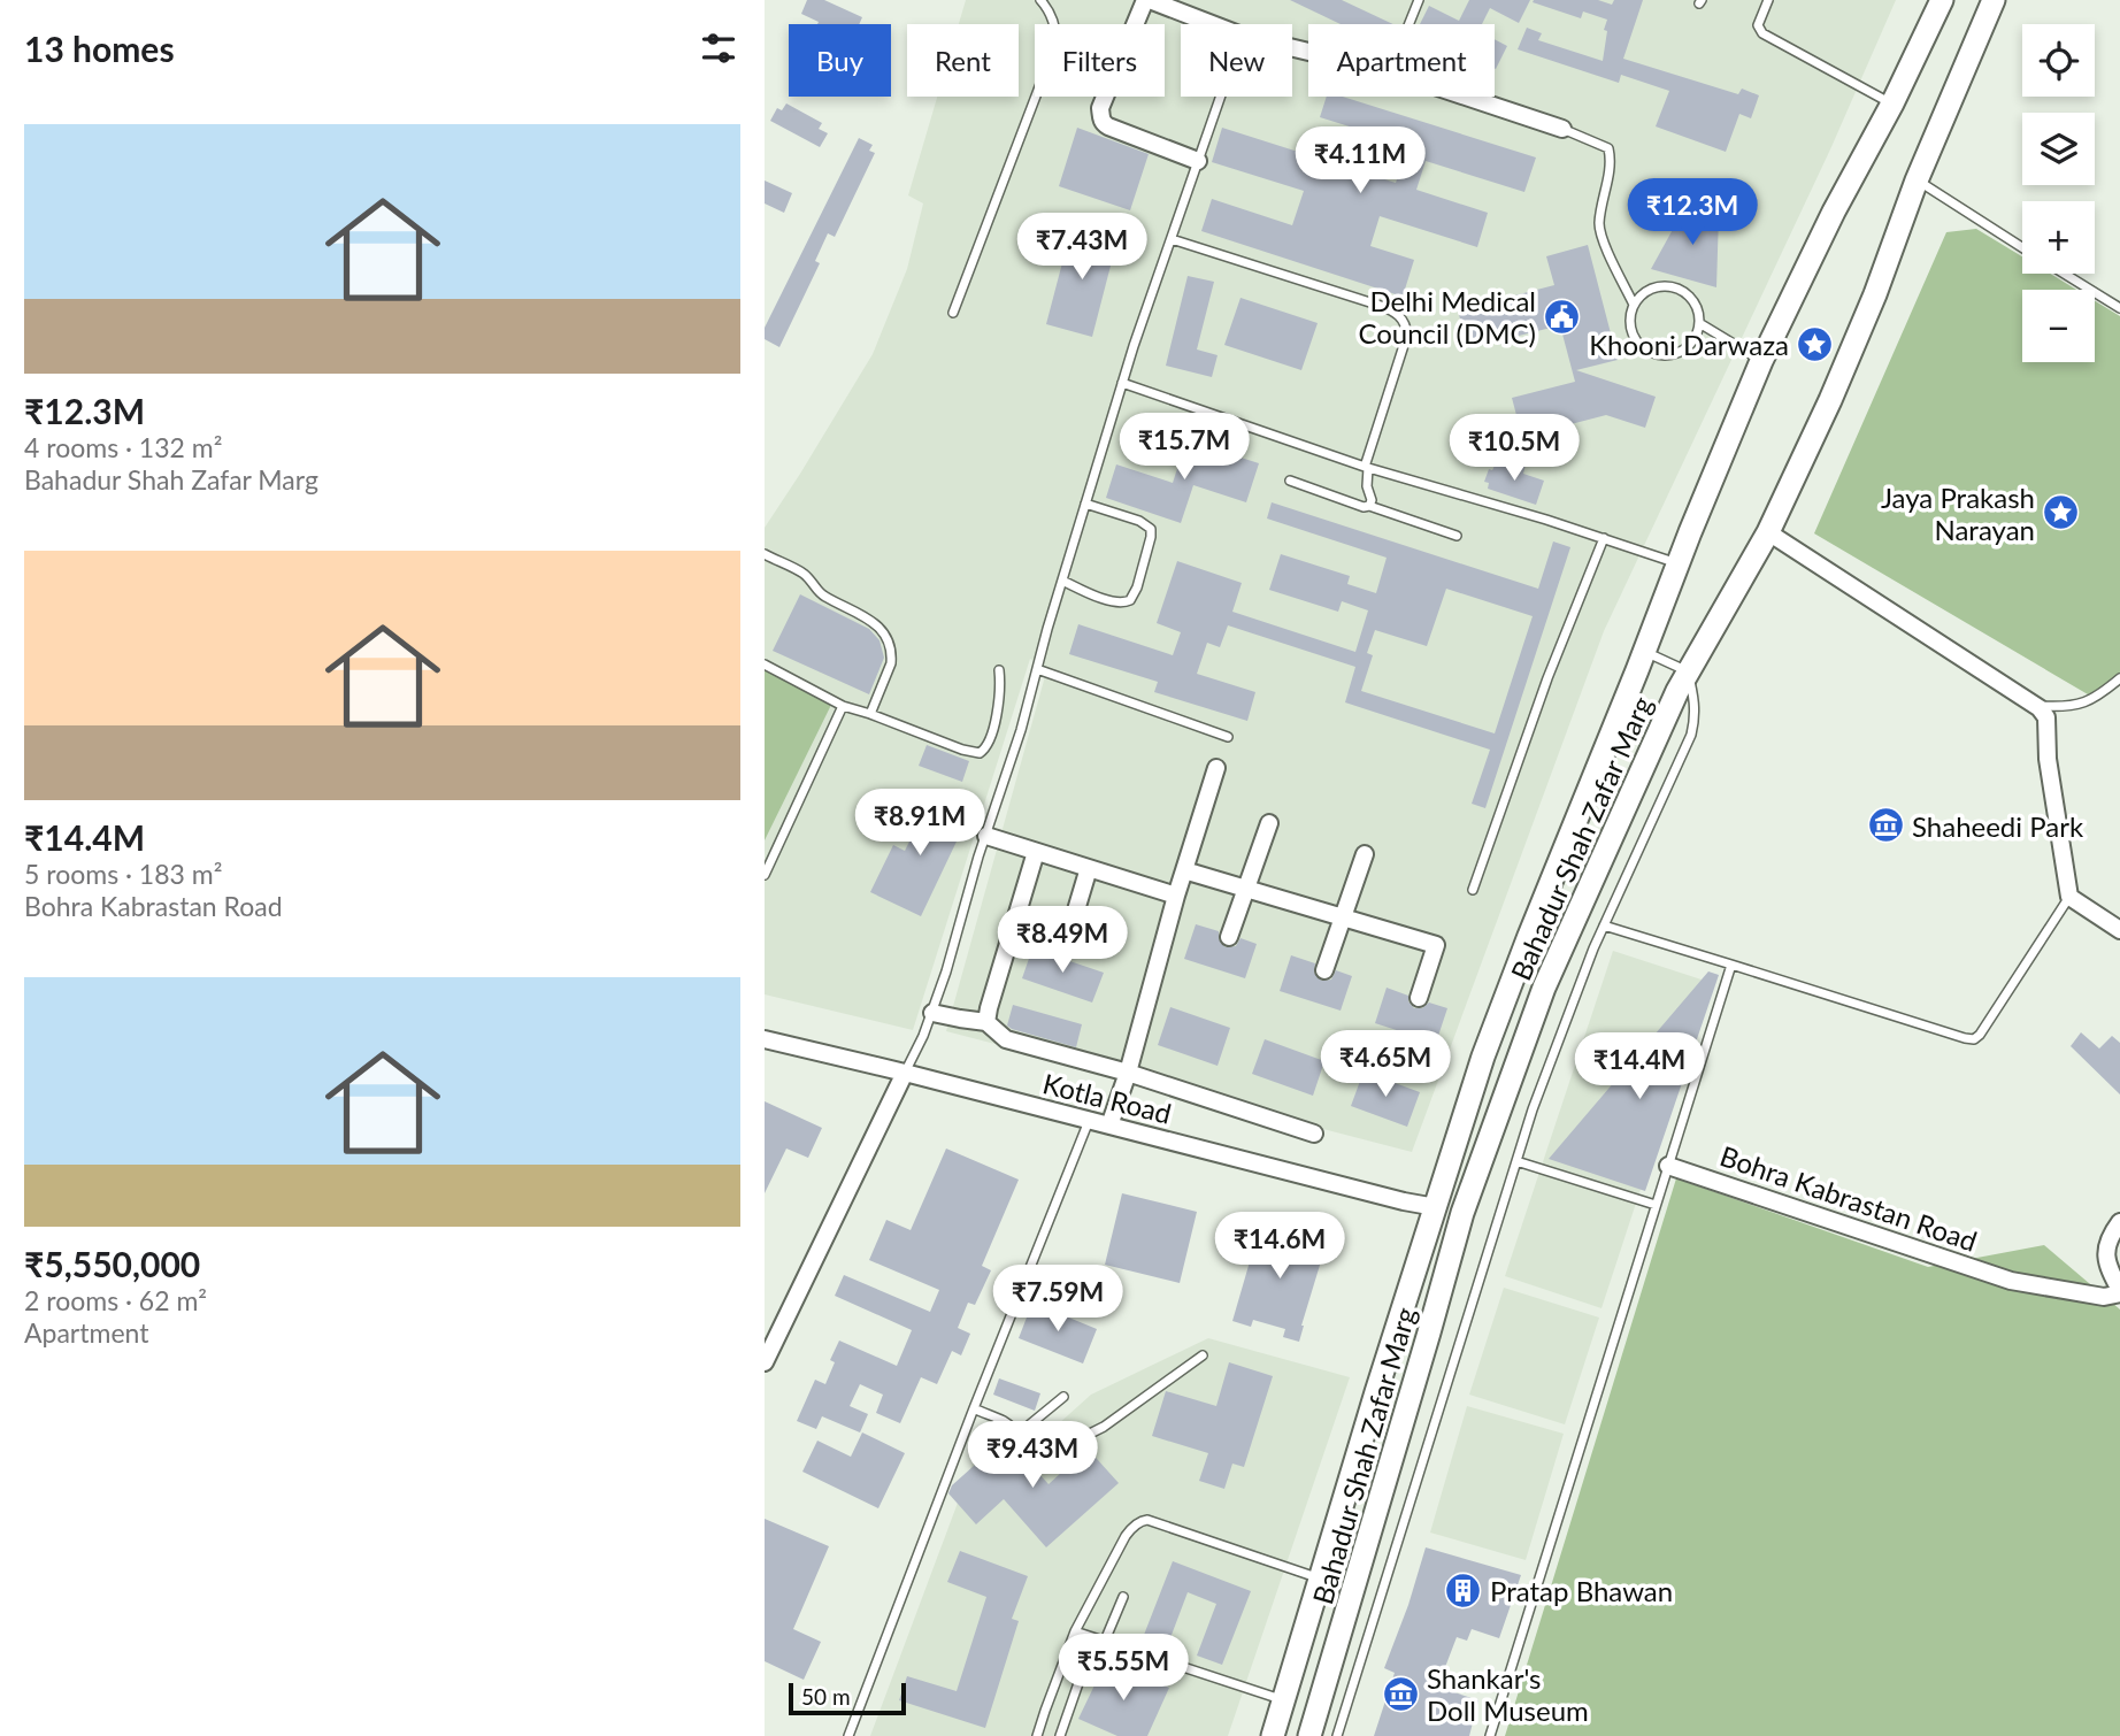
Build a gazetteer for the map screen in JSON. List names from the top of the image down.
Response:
{
  "streets": {
    "main road": ["Bahadur Shah Zafar Marg"],
    "street": ["Kotla Road", "Bohra Kabrastan Road"]
  },
  "crossings": [
    ["Bahadur Shah Zafar Marg", "Kotla Road"]
  ],
  "places": {
    "public building": ["Delhi Medical Council (DMC)"],
    "place": ["Khooni Darwaza", "Jaya Prakash Narayan"],
    "museum": ["Shaheedi Park", "Shankar's Doll Museum"],
    "building": ["Pratap Bhawan"]
  },
  "scale_bar": "50 m",
  "page": {
    "heading": "13 homes",
    "map_buttons": ["+", "−"],
    "chip": [
      "Buy",
      "Rent",
      "Filters",
      "New",
      "Apartment"
    ],
    "list": [
      {
        "name": "₹12.3M",
        "note": "4 rooms · 132 m² · Bahadur Shah Zafar Marg"
      },
      {
        "name": "₹14.4M",
        "note": "5 rooms · 183 m² · Bohra Kabrastan Road"
      },
      {
        "name": "₹5,550,000",
        "note": "2 rooms · 62 m² · Apartment"
      }
    ],
    "price": [
      "₹4.11M",
      "₹12.3M",
      "₹7.43M",
      "₹15.7M",
      "₹10.5M",
      "₹8.91M",
      "₹8.49M",
      "₹4.65M",
      "₹14.4M",
      "₹14.6M",
      "₹7.59M",
      "₹9.43M",
      "₹5.55M"
    ],
    "scale": "50 m"
  }
}
